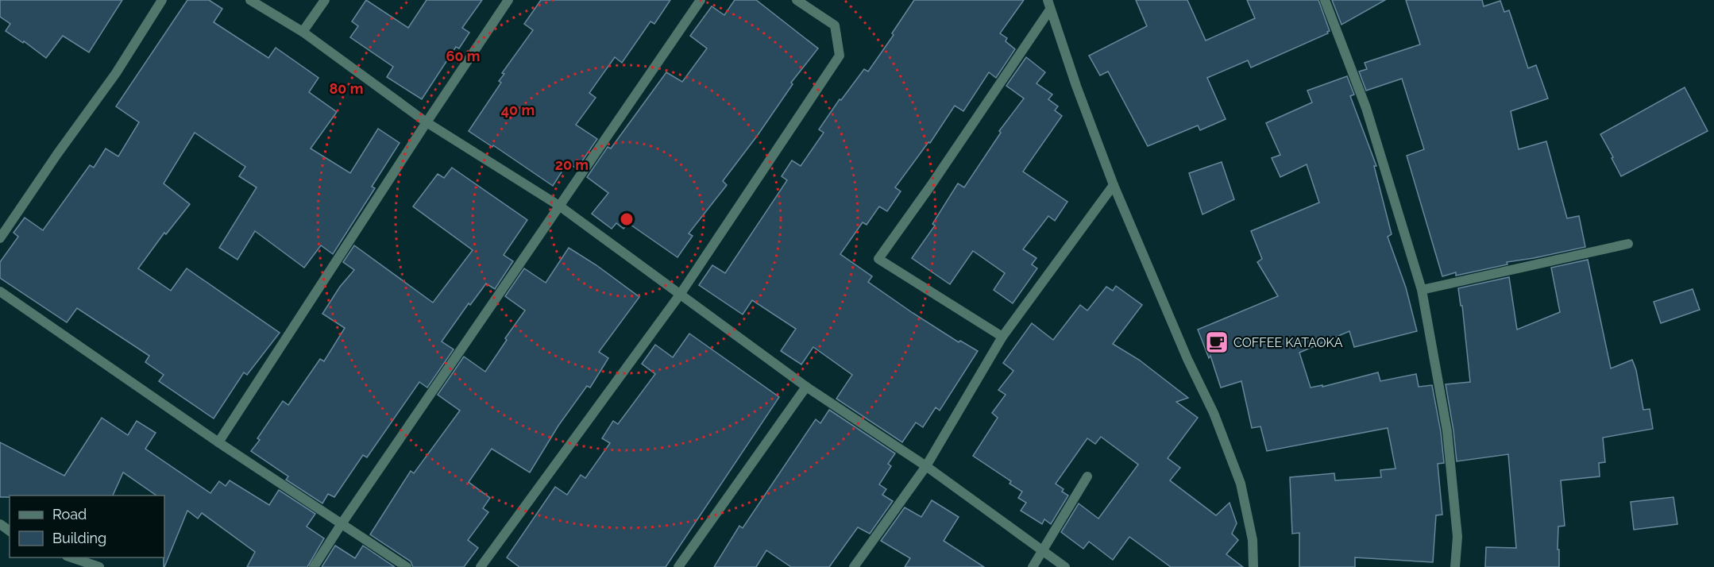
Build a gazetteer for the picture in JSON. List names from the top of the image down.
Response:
{
  "places": {
    "cafe": ["COFFEE KATAOKA"]
  },
  "legend": ["Road", "Building"],
  "rings": [
    "60 m",
    "80 m",
    "40 m",
    "20 m"
  ]
}
